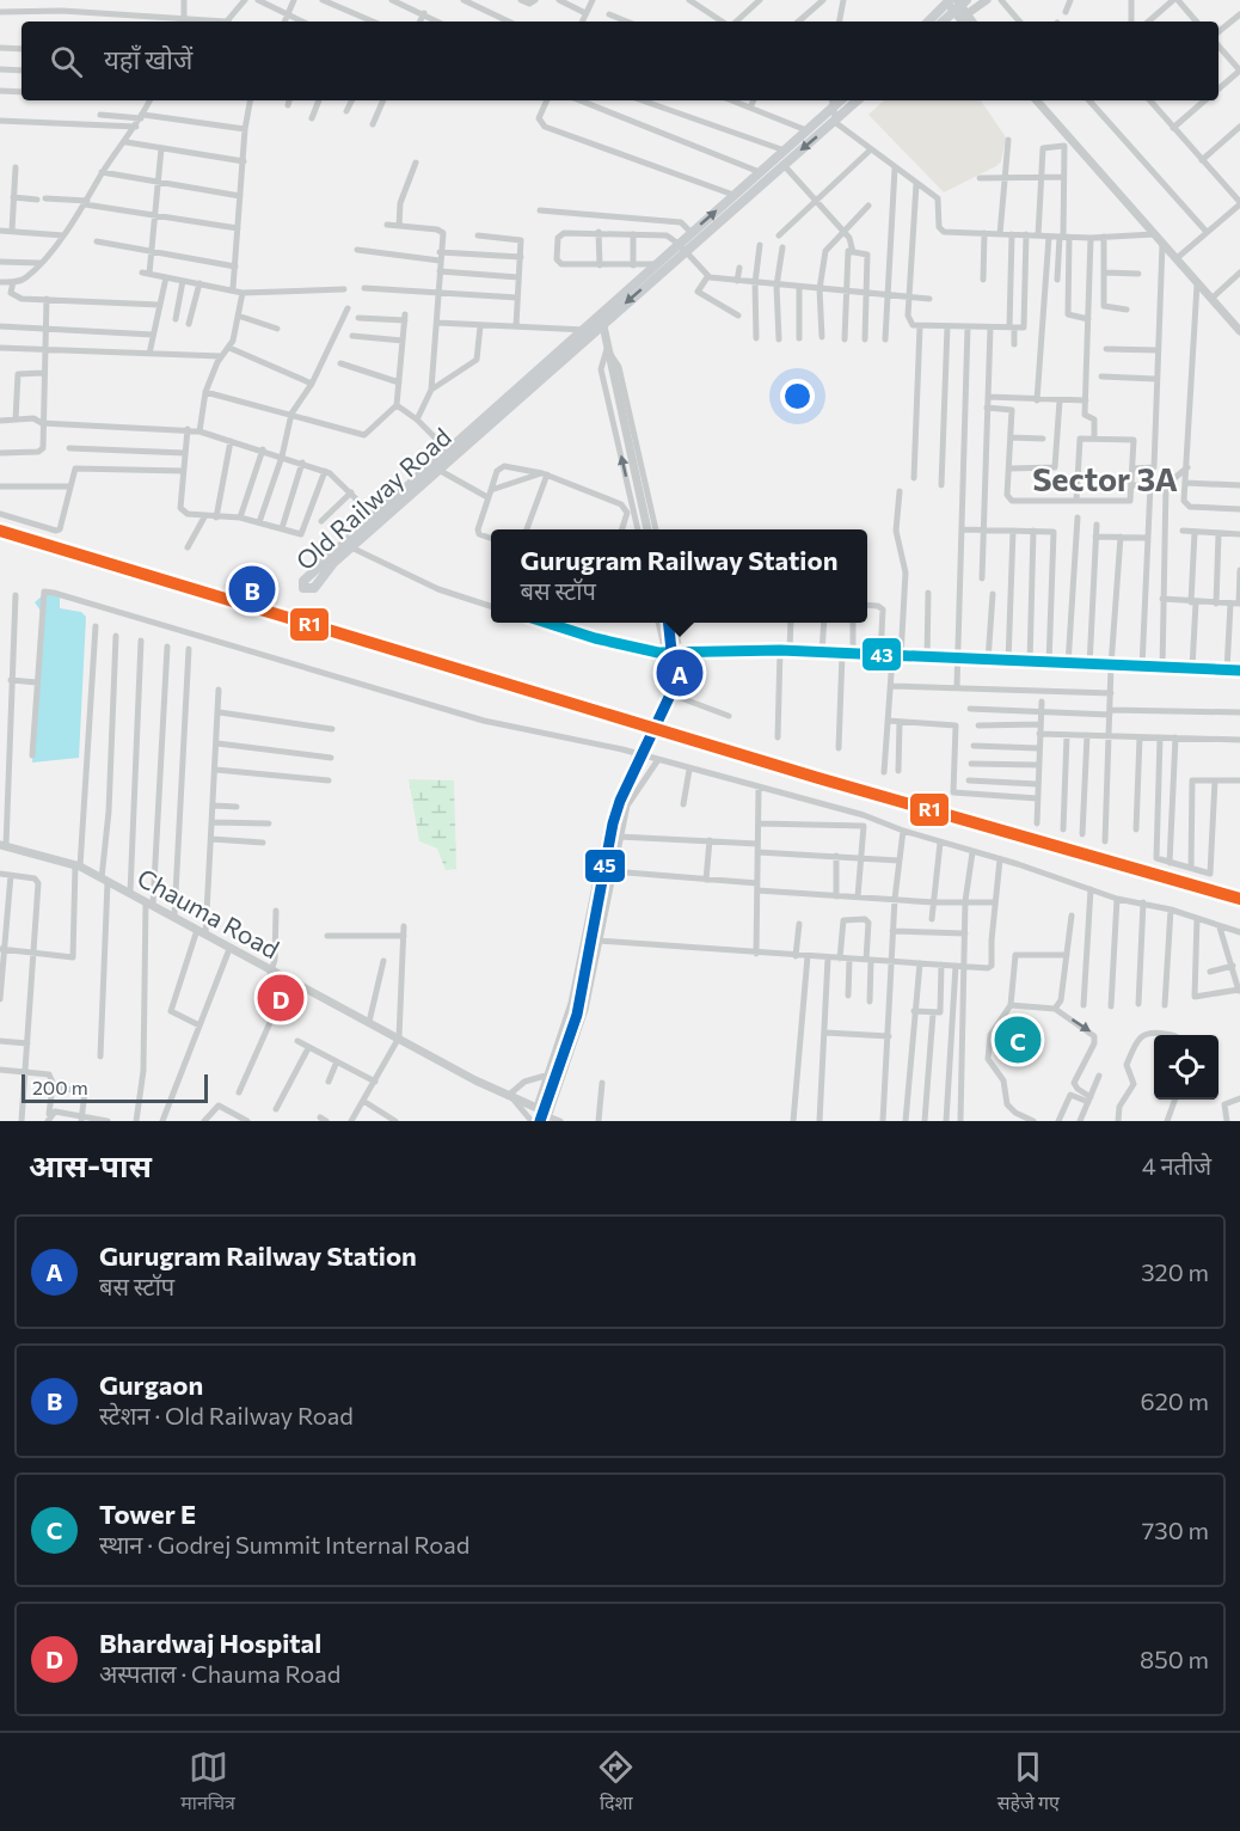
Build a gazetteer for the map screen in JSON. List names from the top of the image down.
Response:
{
  "streets": {
    "main road": ["Old Railway Road"],
    "street": ["Chauma Road"]
  },
  "districts": ["Sector 3A"],
  "lines": ["transit line R1", "transit line 43", "transit line 45"],
  "scale_bar": "200 m",
  "page": {
    "search": "यहाँ खोजें",
    "popup": ["Gurugram Railway Station", "बस स्टॉप"],
    "pins": [
      "B",
      "A",
      "D",
      "C"
    ],
    "scale": "200 m",
    "heading": ["आस-पास", "4 नतीजे"],
    "list": [
      {
        "mark": "A",
        "name": "Gurugram Railway Station",
        "note": "बस स्टॉप",
        "value": "320 m"
      },
      {
        "mark": "B",
        "name": "Gurgaon",
        "note": "स्टेशन · Old Railway Road",
        "value": "620 m"
      },
      {
        "mark": "C",
        "name": "Tower E",
        "note": "स्थान · Godrej Summit Internal Road",
        "value": "730 m"
      },
      {
        "mark": "D",
        "name": "Bhardwaj Hospital",
        "note": "अस्पताल · Chauma Road",
        "value": "850 m"
      }
    ],
    "nav": ["मानचित्र", "दिशा", "सहेजे गए"]
  }
}
